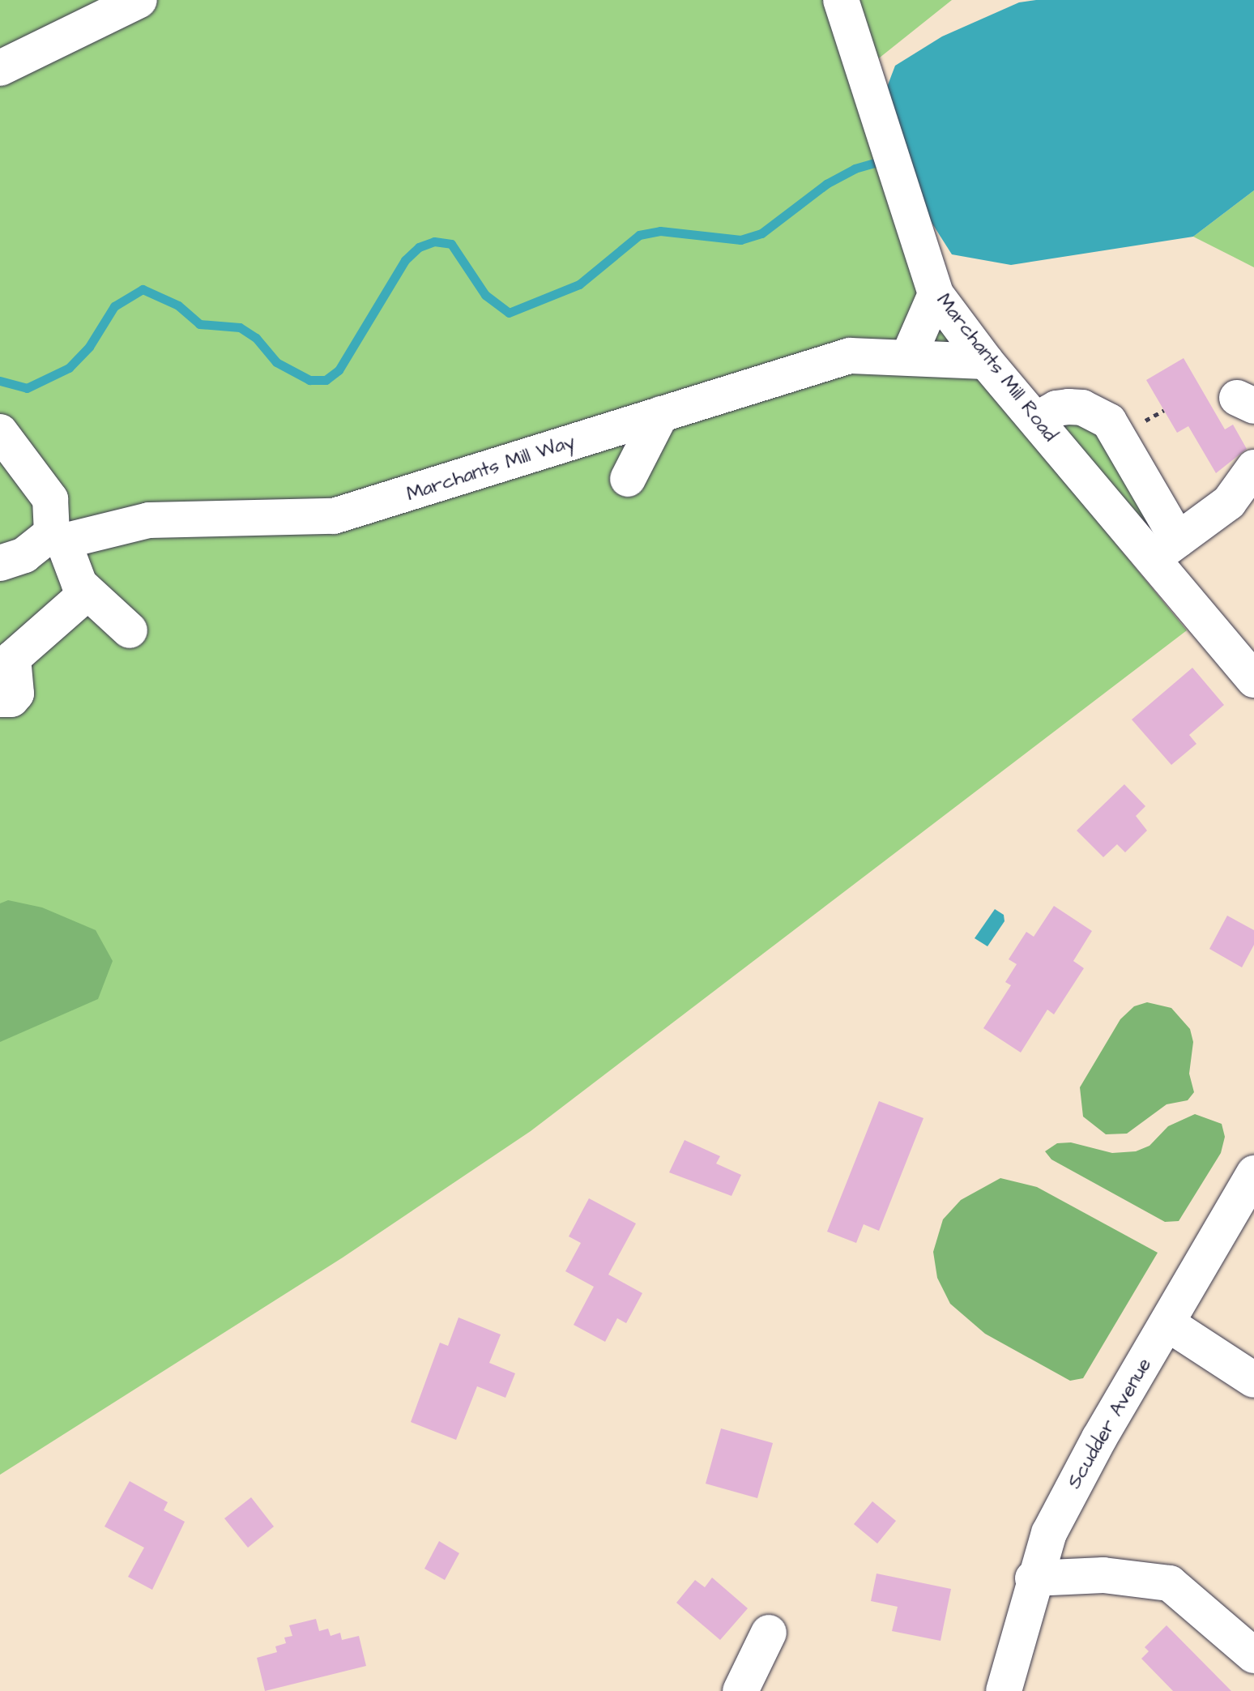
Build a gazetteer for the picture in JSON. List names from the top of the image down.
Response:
{
  "streets": {
    "street": ["Marchants Mill Road", "Marchants Mill Way", "Scudder Avenue"]
  },
  "crossings": [
    ["Marchants Mill Road", "Marchants Mill Way"]
  ]
}
